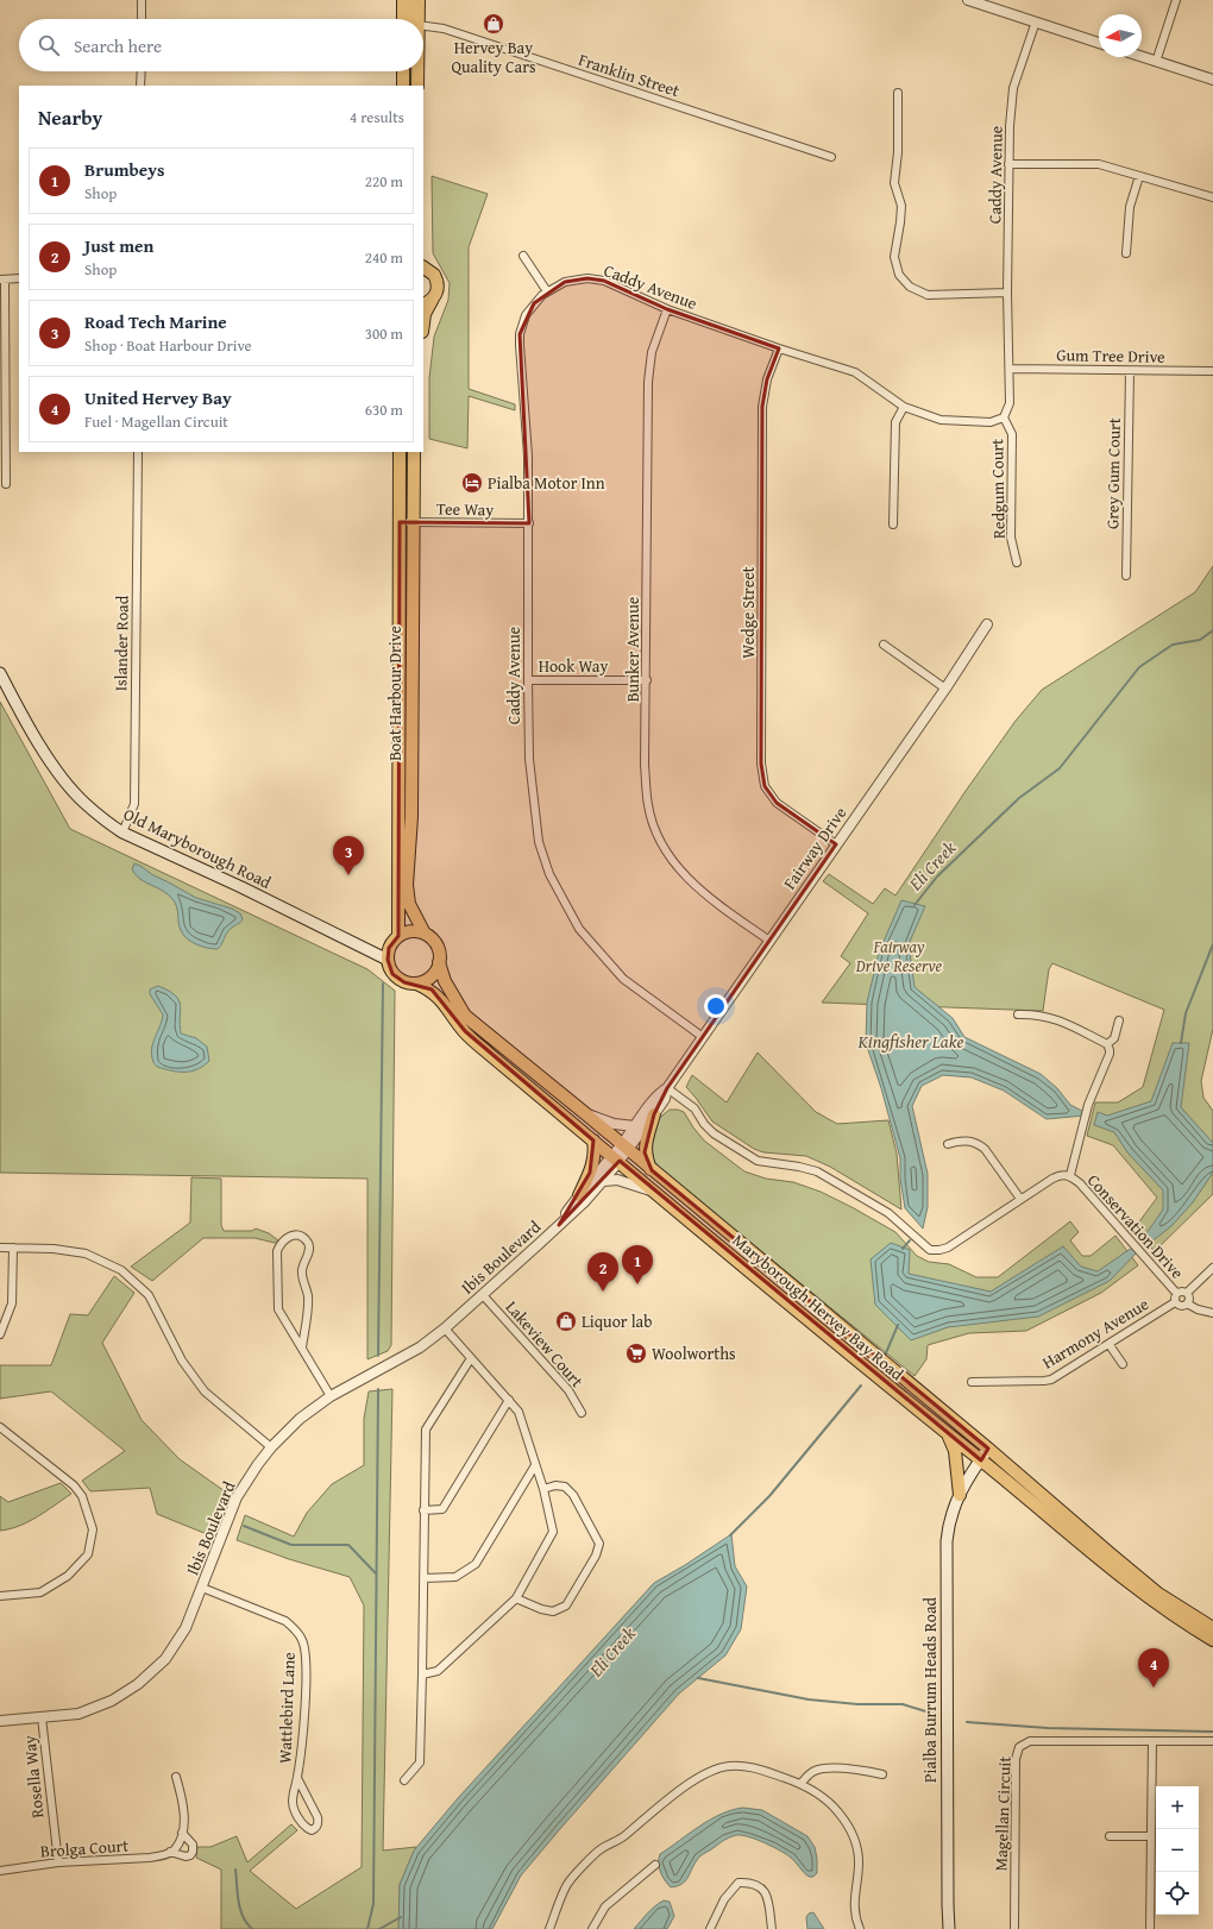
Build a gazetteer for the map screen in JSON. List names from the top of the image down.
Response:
{
  "streets": {
    "main road": [
      "Boat Harbour Drive",
      "Old Maryborough Road",
      "Maryborough Hervey Bay Road",
      "Pialba Burrum Heads Road"
    ],
    "street": [
      "Franklin Street",
      "Caddy Avenue",
      "Gum Tree Drive",
      "Grey Gum Court",
      "Redgum Court",
      "Tee Way",
      "Wedge Street",
      "Islander Road",
      "Bunker Avenue",
      "Hook Way",
      "Fairway Drive",
      "Conservation Drive",
      "Ibis Boulevard",
      "Harmony Avenue",
      "Lakeview Court",
      "Wattlebird Lane",
      "Rosella Way",
      "Magellan Circuit",
      "Brolga Court"
    ]
  },
  "crossings": [
    ["Caddy Avenue", "Gum Tree Drive"],
    ["Caddy Avenue", "Redgum Court"],
    ["Caddy Avenue", "Tee Way"],
    ["Caddy Avenue", "Wedge Street"],
    ["Caddy Avenue", "Bunker Avenue"],
    ["Caddy Avenue", "Hook Way"],
    ["Caddy Avenue", "Fairway Drive"],
    ["Gum Tree Drive", "Grey Gum Court"],
    ["Tee Way", "Boat Harbour Drive"],
    ["Wedge Street", "Fairway Drive"],
    ["Islander Road", "Old Maryborough Road"],
    ["Bunker Avenue", "Hook Way"],
    ["Bunker Avenue", "Fairway Drive"],
    ["Boat Harbour Drive", "Old Maryborough Road"],
    ["Boat Harbour Drive", "Maryborough Hervey Bay Road"],
    ["Old Maryborough Road", "Maryborough Hervey Bay Road"],
    ["Fairway Drive", "Conservation Drive"],
    ["Fairway Drive", "Ibis Boulevard"],
    ["Fairway Drive", "Maryborough Hervey Bay Road"],
    ["Conservation Drive", "Harmony Avenue"],
    ["Ibis Boulevard", "Maryborough Hervey Bay Road"],
    ["Ibis Boulevard", "Lakeview Court"],
    ["Ibis Boulevard", "Wattlebird Lane"],
    ["Ibis Boulevard", "Rosella Way"],
    ["Maryborough Hervey Bay Road", "Pialba Burrum Heads Road"],
    ["Rosella Way", "Brolga Court"]
  ],
  "water": ["Eli Creek", "Kingfisher Lake"],
  "parks": ["Fairway Drive Reserve"],
  "places": {
    "shop": ["Hervey Bay Quality Cars", "Liquor lab"],
    "hotel": ["Pialba Motor Inn"],
    "supermarket": ["Woolworths"]
  },
  "north": "left",
  "page": {
    "search": "Search here",
    "heading": ["Nearby", "4 results"],
    "list": [
      {
        "mark": "1",
        "name": "Brumbeys",
        "note": "Shop",
        "value": "220 m"
      },
      {
        "mark": "2",
        "name": "Just men",
        "note": "Shop",
        "value": "240 m"
      },
      {
        "mark": "3",
        "name": "Road Tech Marine",
        "note": "Shop · Boat Harbour Drive",
        "value": "300 m"
      },
      {
        "mark": "4",
        "name": "United Hervey Bay",
        "note": "Fuel · Magellan Circuit",
        "value": "630 m"
      }
    ],
    "pins": [
      "3",
      "1",
      "2",
      "4"
    ],
    "map_buttons": ["+", "−"]
  }
}
